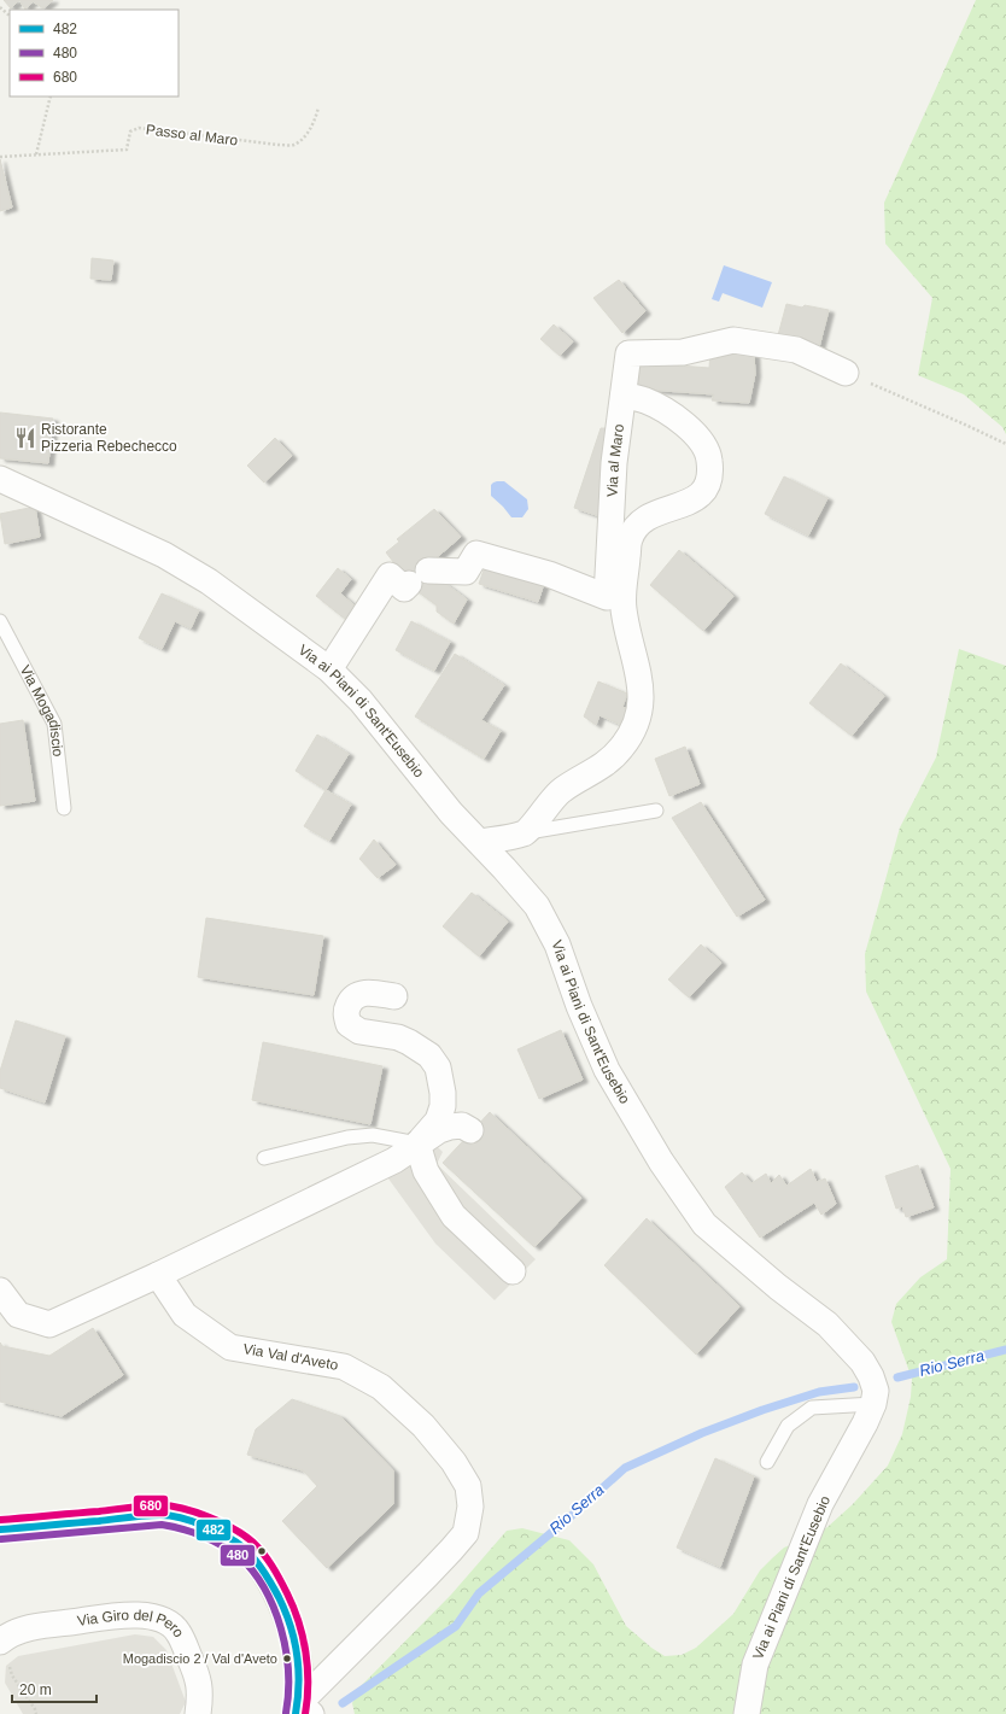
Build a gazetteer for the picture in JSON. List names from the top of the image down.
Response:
{
  "streets": {
    "street": [
      "Via al Maro",
      "Via ai Piani di Sant'Eusebio",
      "Via Val d'Aveto",
      "Via Giro del Pero"
    ],
    "lane": ["Via Mogadiscio"],
    "path": ["Passo al Maro"]
  },
  "crossings": [
    ["Via al Maro", "Via ai Piani di Sant'Eusebio"]
  ],
  "water": ["Rio Serra"],
  "places": {
    "restaurant": ["Ristorante Pizzeria Rebechecco"],
    "other": ["Mogadiscio 2 / Val d'Aveto"]
  },
  "lines": ["transit line 680", "transit line 482", "transit line 480"],
  "legend": ["482", "480", "680"],
  "scale_bar": "20 m"
}
